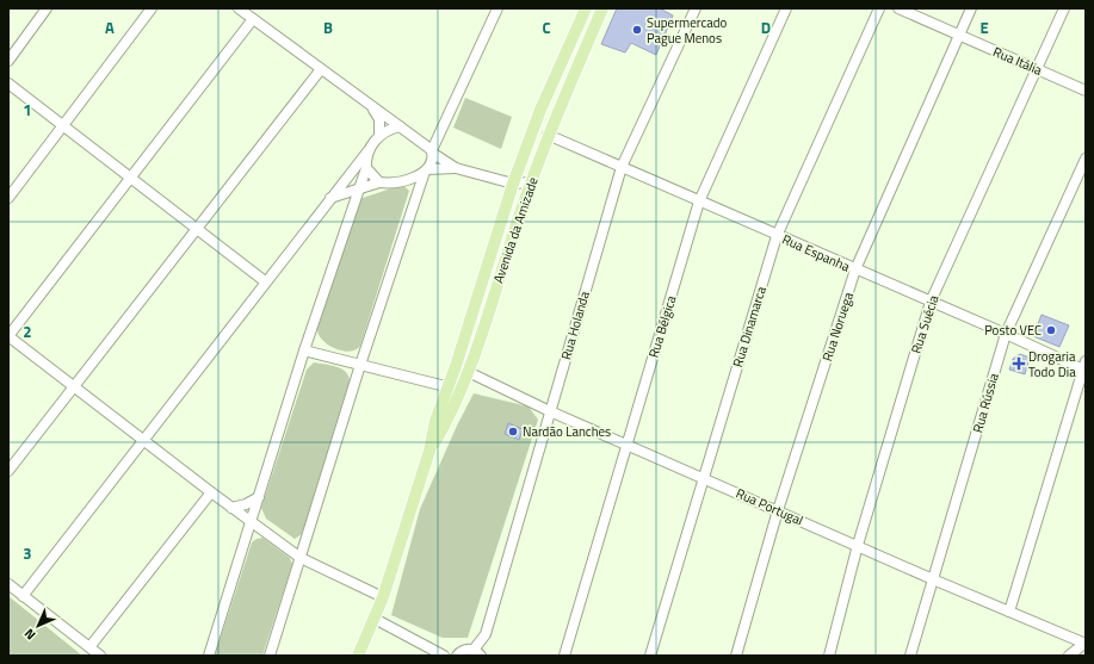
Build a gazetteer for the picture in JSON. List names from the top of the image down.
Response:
{
  "streets": {
    "main road": ["Avenida da Amizade"],
    "street": [
      "Rua Itália",
      "Rua Espanha",
      "Rua Suécia",
      "Rua Holanda",
      "Rua Bélgica",
      "Rua Dinamarca",
      "Rua Noruega",
      "Rua Rússia",
      "Rua Portugal"
    ]
  },
  "crossings": [
    ["Rua Itália", "Rua Suécia"],
    ["Rua Itália", "Rua Noruega"],
    ["Avenida da Amizade", "Rua Espanha"],
    ["Avenida da Amizade", "Rua Portugal"],
    ["Rua Espanha", "Rua Suécia"],
    ["Rua Espanha", "Rua Holanda"],
    ["Rua Espanha", "Rua Bélgica"],
    ["Rua Espanha", "Rua Dinamarca"],
    ["Rua Espanha", "Rua Noruega"],
    ["Rua Espanha", "Rua Rússia"],
    ["Rua Suécia", "Rua Portugal"],
    ["Rua Holanda", "Rua Portugal"],
    ["Rua Bélgica", "Rua Portugal"],
    ["Rua Dinamarca", "Rua Portugal"],
    ["Rua Noruega", "Rua Portugal"],
    ["Rua Rússia", "Rua Portugal"]
  ],
  "places": {
    "other": ["Supermercado Pague Menos", "Posto VEC", "Nardão Lanches"],
    "health": ["Drogaria Todo Dia"]
  },
  "north": "bottom left",
  "grid": {
    "columns": [
      "A",
      "B",
      "C",
      "D",
      "E"
    ],
    "rows": ["1", "2", "3"]
  }
}
